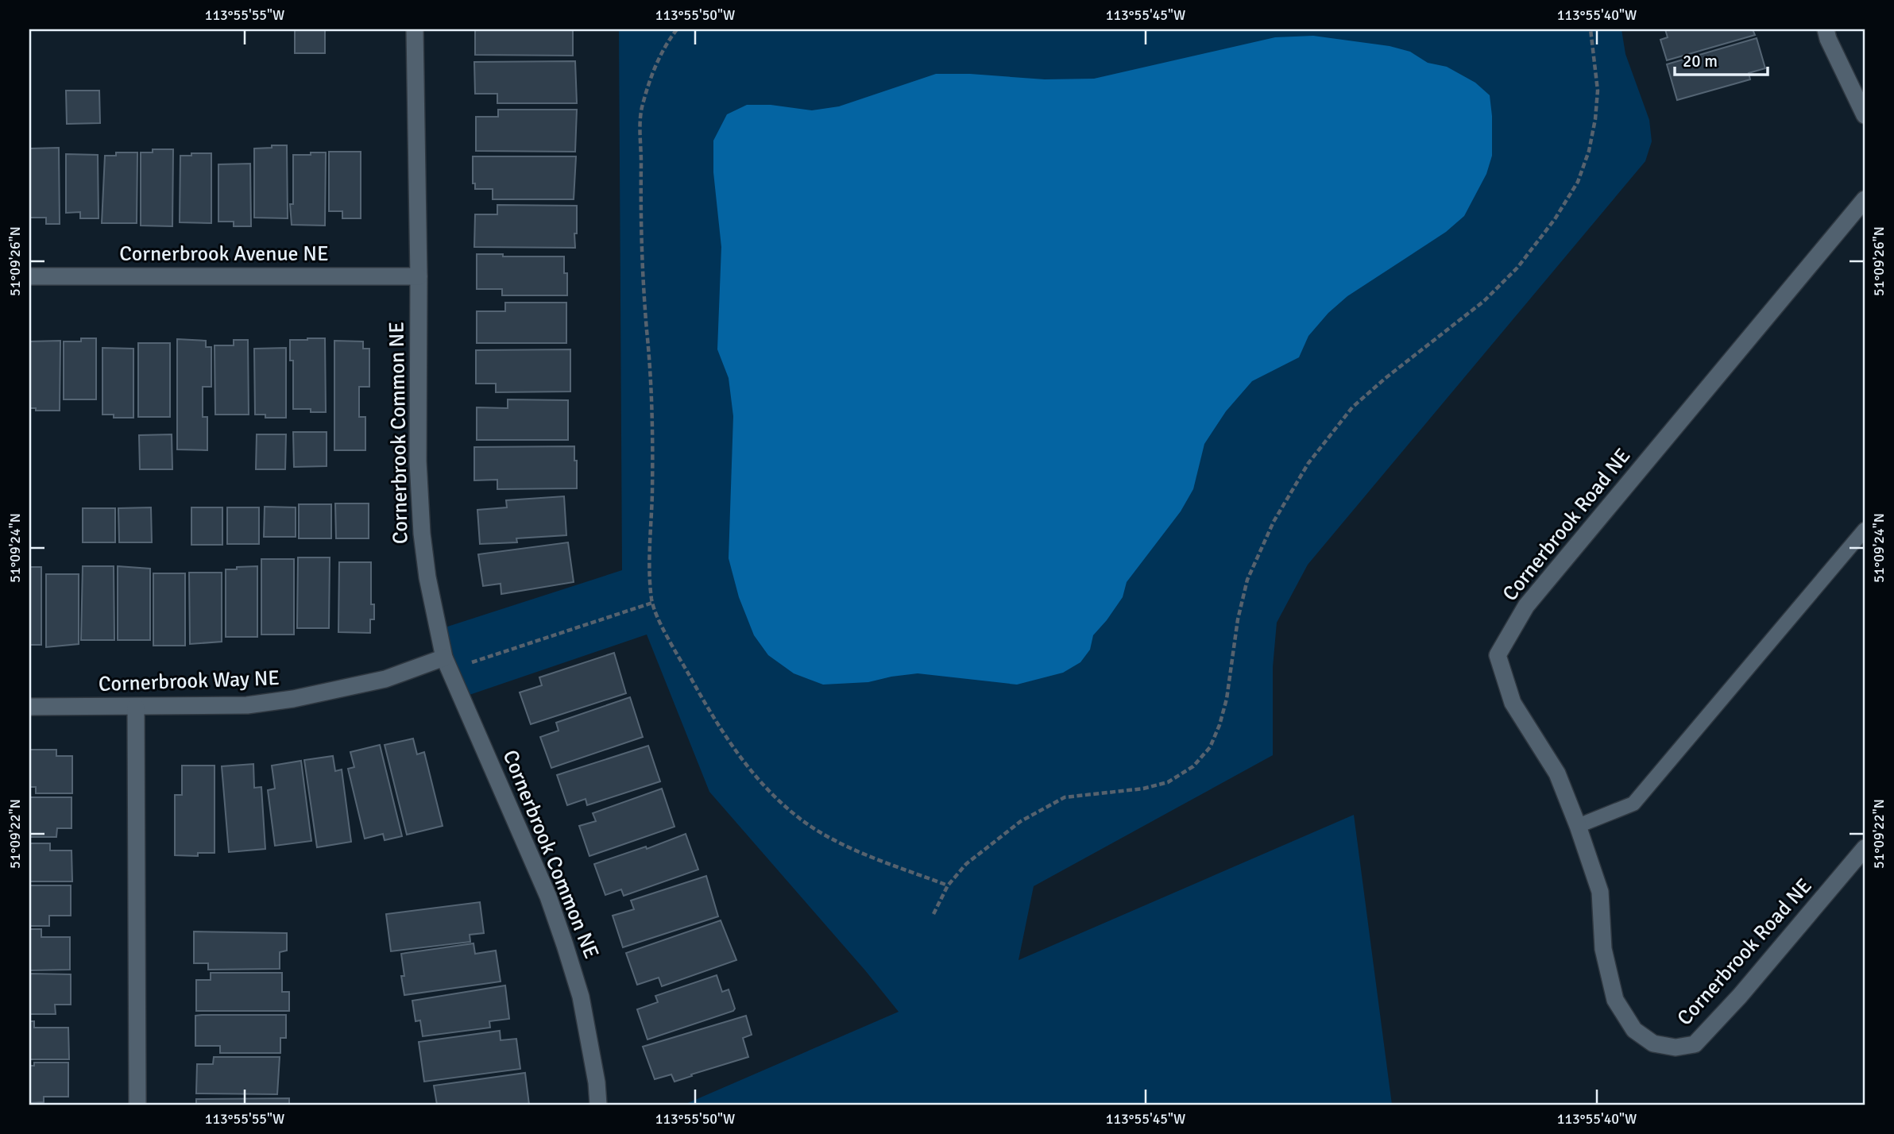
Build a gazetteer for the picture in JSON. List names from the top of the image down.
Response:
{
  "streets": {
    "street": [
      "Cornerbrook Avenue NE",
      "Cornerbrook Common NE",
      "Cornerbrook Road NE",
      "Cornerbrook Way NE"
    ]
  },
  "crossings": [
    ["Cornerbrook Avenue NE", "Cornerbrook Common NE"],
    ["Cornerbrook Common NE", "Cornerbrook Way NE"]
  ],
  "scale_bar": "20 m",
  "coordinates": [
    "113°55'55\"W",
    "113°55'50\"W",
    "113°55'45\"W",
    "113°55'40\"W",
    "51°09'26\"N",
    "51°09'24\"N",
    "51°09'22\"N"
  ]
}
